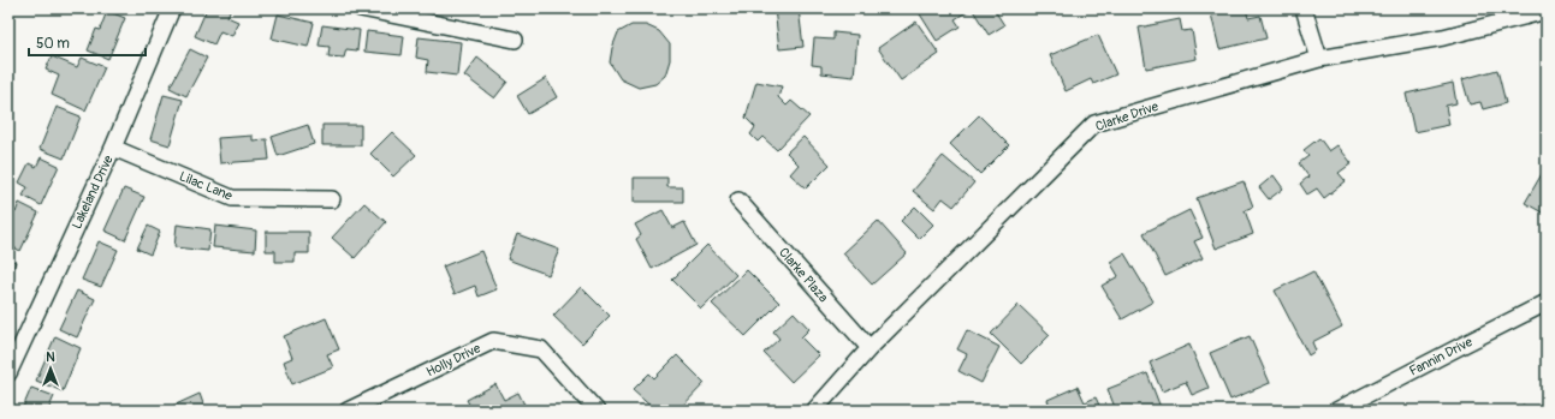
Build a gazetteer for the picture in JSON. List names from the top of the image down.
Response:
{
  "streets": {
    "street": [
      "Clarke Drive",
      "Lilac Lane",
      "Lakeland Drive",
      "Clarke Plaza",
      "Fannin Drive",
      "Holly Drive"
    ]
  },
  "crossings": [
    ["Clarke Drive", "Clarke Plaza"],
    ["Lilac Lane", "Lakeland Drive"]
  ],
  "scale_bar": "50 m",
  "north": "top"
}
